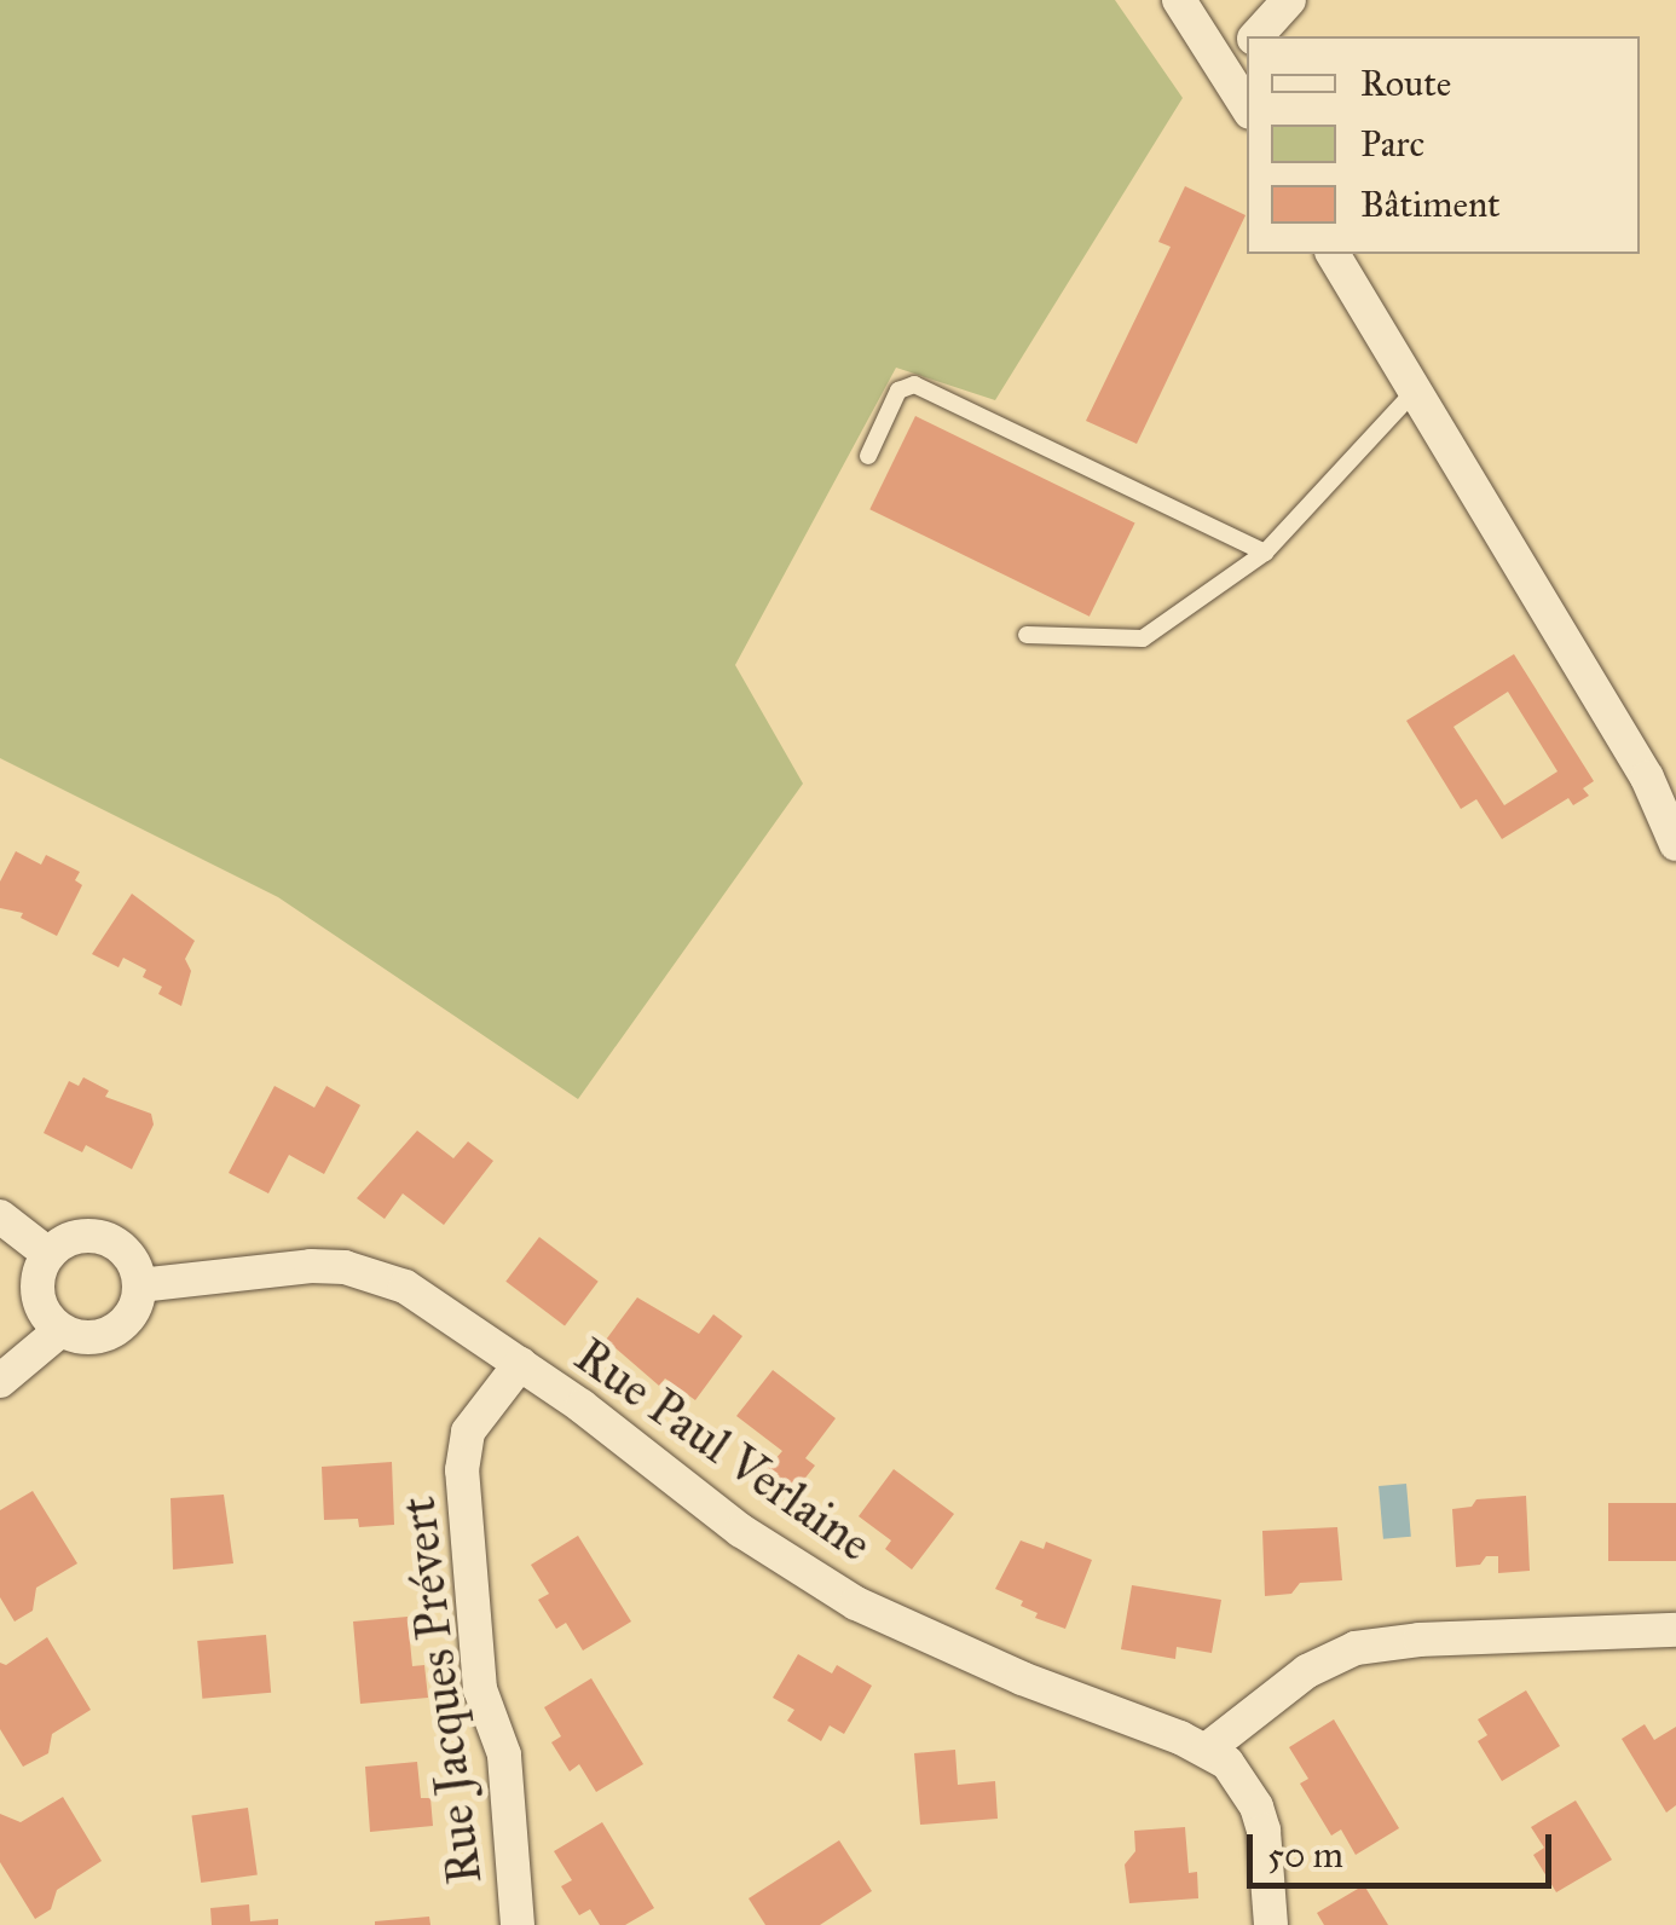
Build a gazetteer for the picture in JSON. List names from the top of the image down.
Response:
{
  "streets": {
    "street": ["Rue Paul Verlaine", "Rue Jacques Prévert"]
  },
  "crossings": [
    ["Rue Paul Verlaine", "Rue Jacques Prévert"]
  ],
  "legend": ["Route", "Parc", "Bâtiment"],
  "scale_bar": "50 m"
}
